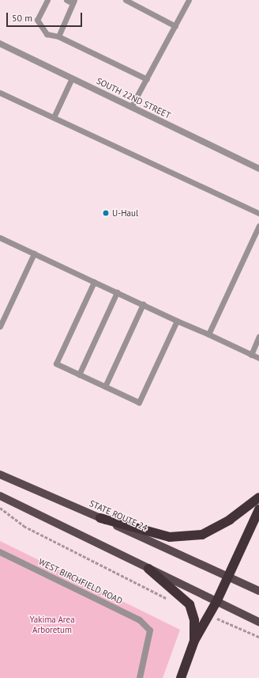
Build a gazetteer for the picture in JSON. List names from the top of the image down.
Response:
{
  "streets": {
    "main road": ["STATE ROUTE 24"],
    "street": ["SOUTH 22ND STREET", "WEST BIRCHFIELD ROAD"]
  },
  "parks": ["Yakima Area Arboretum"],
  "places": ["U-Haul"],
  "scale_bar": "50 m"
}
